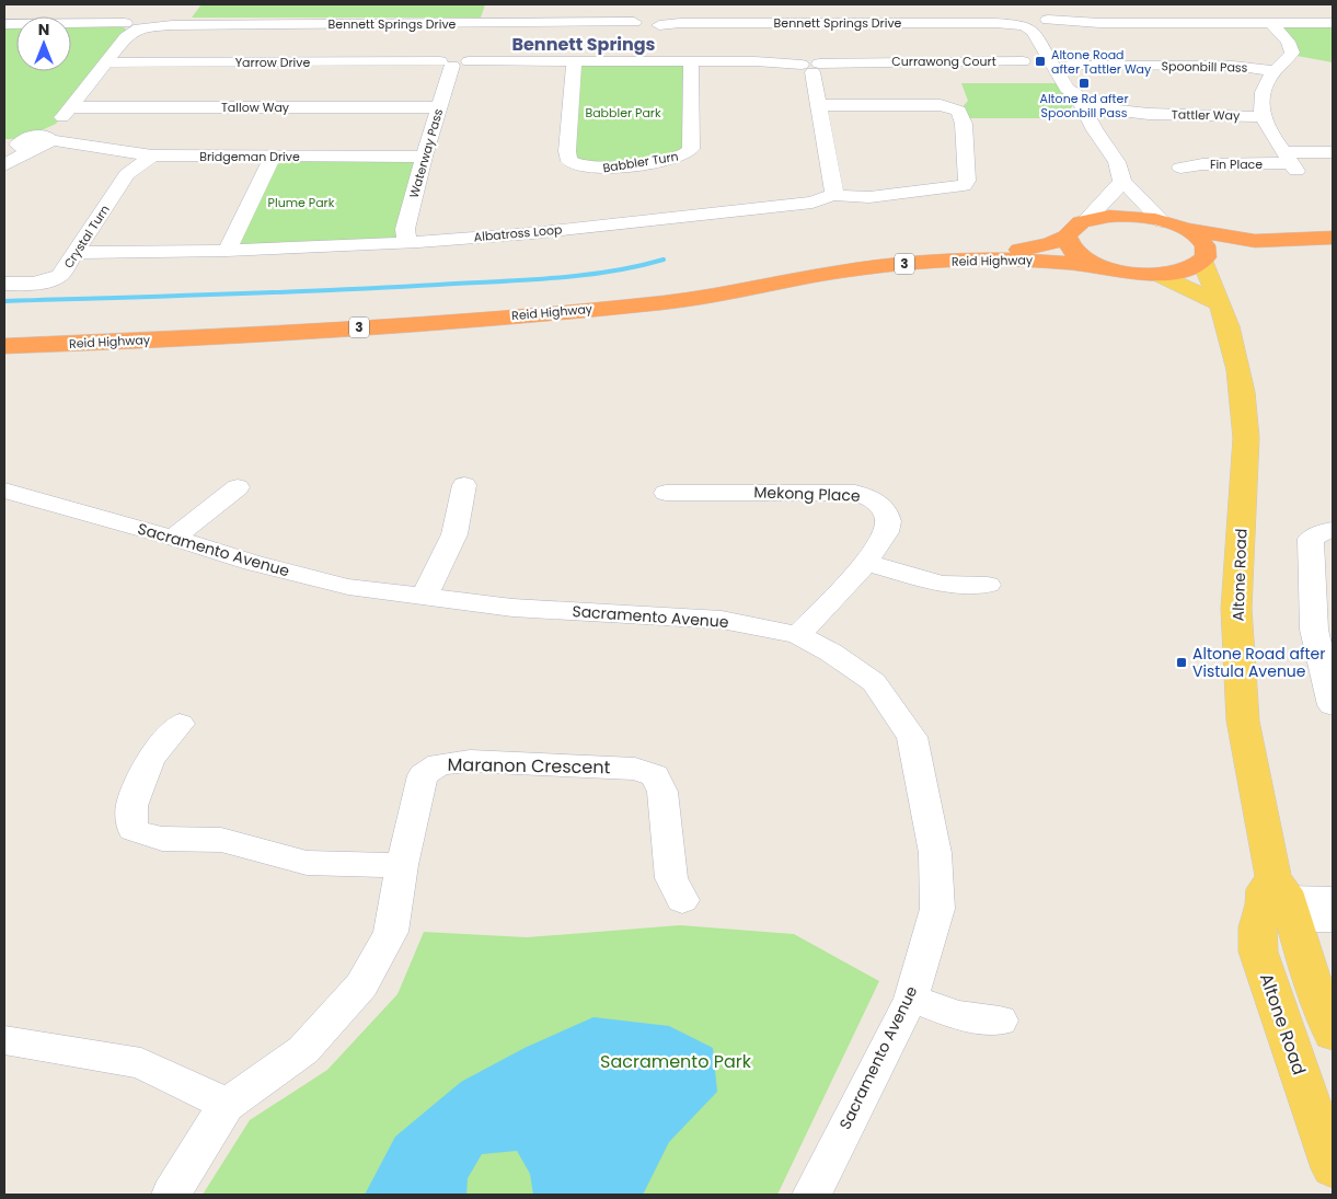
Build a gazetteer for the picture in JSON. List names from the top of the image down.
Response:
{
  "streets": {
    "highway": ["Reid Highway", "3"],
    "main road": ["Altone Road"],
    "street": [
      "Bennett Springs Drive",
      "Currawong Court",
      "Yarrow Drive",
      "Spoonbill Pass",
      "Tallow Way",
      "Tattler Way",
      "Waterway Pass",
      "Bridgeman Drive",
      "Babbler Turn",
      "Fin Place",
      "Albatross Loop",
      "Crystal Turn",
      "Mekong Place",
      "Sacramento Avenue",
      "Maranon Crescent"
    ]
  },
  "crossings": [
    ["Bennett Springs Drive", "Currawong Court"],
    ["Bennett Springs Drive", "Yarrow Drive"],
    ["Bennett Springs Drive", "Waterway Pass"],
    ["Currawong Court", "Yarrow Drive"],
    ["Yarrow Drive", "Waterway Pass"],
    ["Yarrow Drive", "Babbler Turn"],
    ["Tallow Way", "Waterway Pass"],
    ["Waterway Pass", "Bridgeman Drive"],
    ["Waterway Pass", "Albatross Loop"],
    ["Bridgeman Drive", "Crystal Turn"],
    ["Albatross Loop", "Crystal Turn"],
    ["Mekong Place", "Sacramento Avenue"]
  ],
  "districts": ["Bennett Springs"],
  "parks": ["Babbler Park", "Plume Park", "Sacramento Park"],
  "places": {
    "transit": ["Altone Road after Tattler Way", "Altone Rd after Spoonbill Pass", "Altone Road after Vistula Avenue"]
  },
  "north": "top"
}
